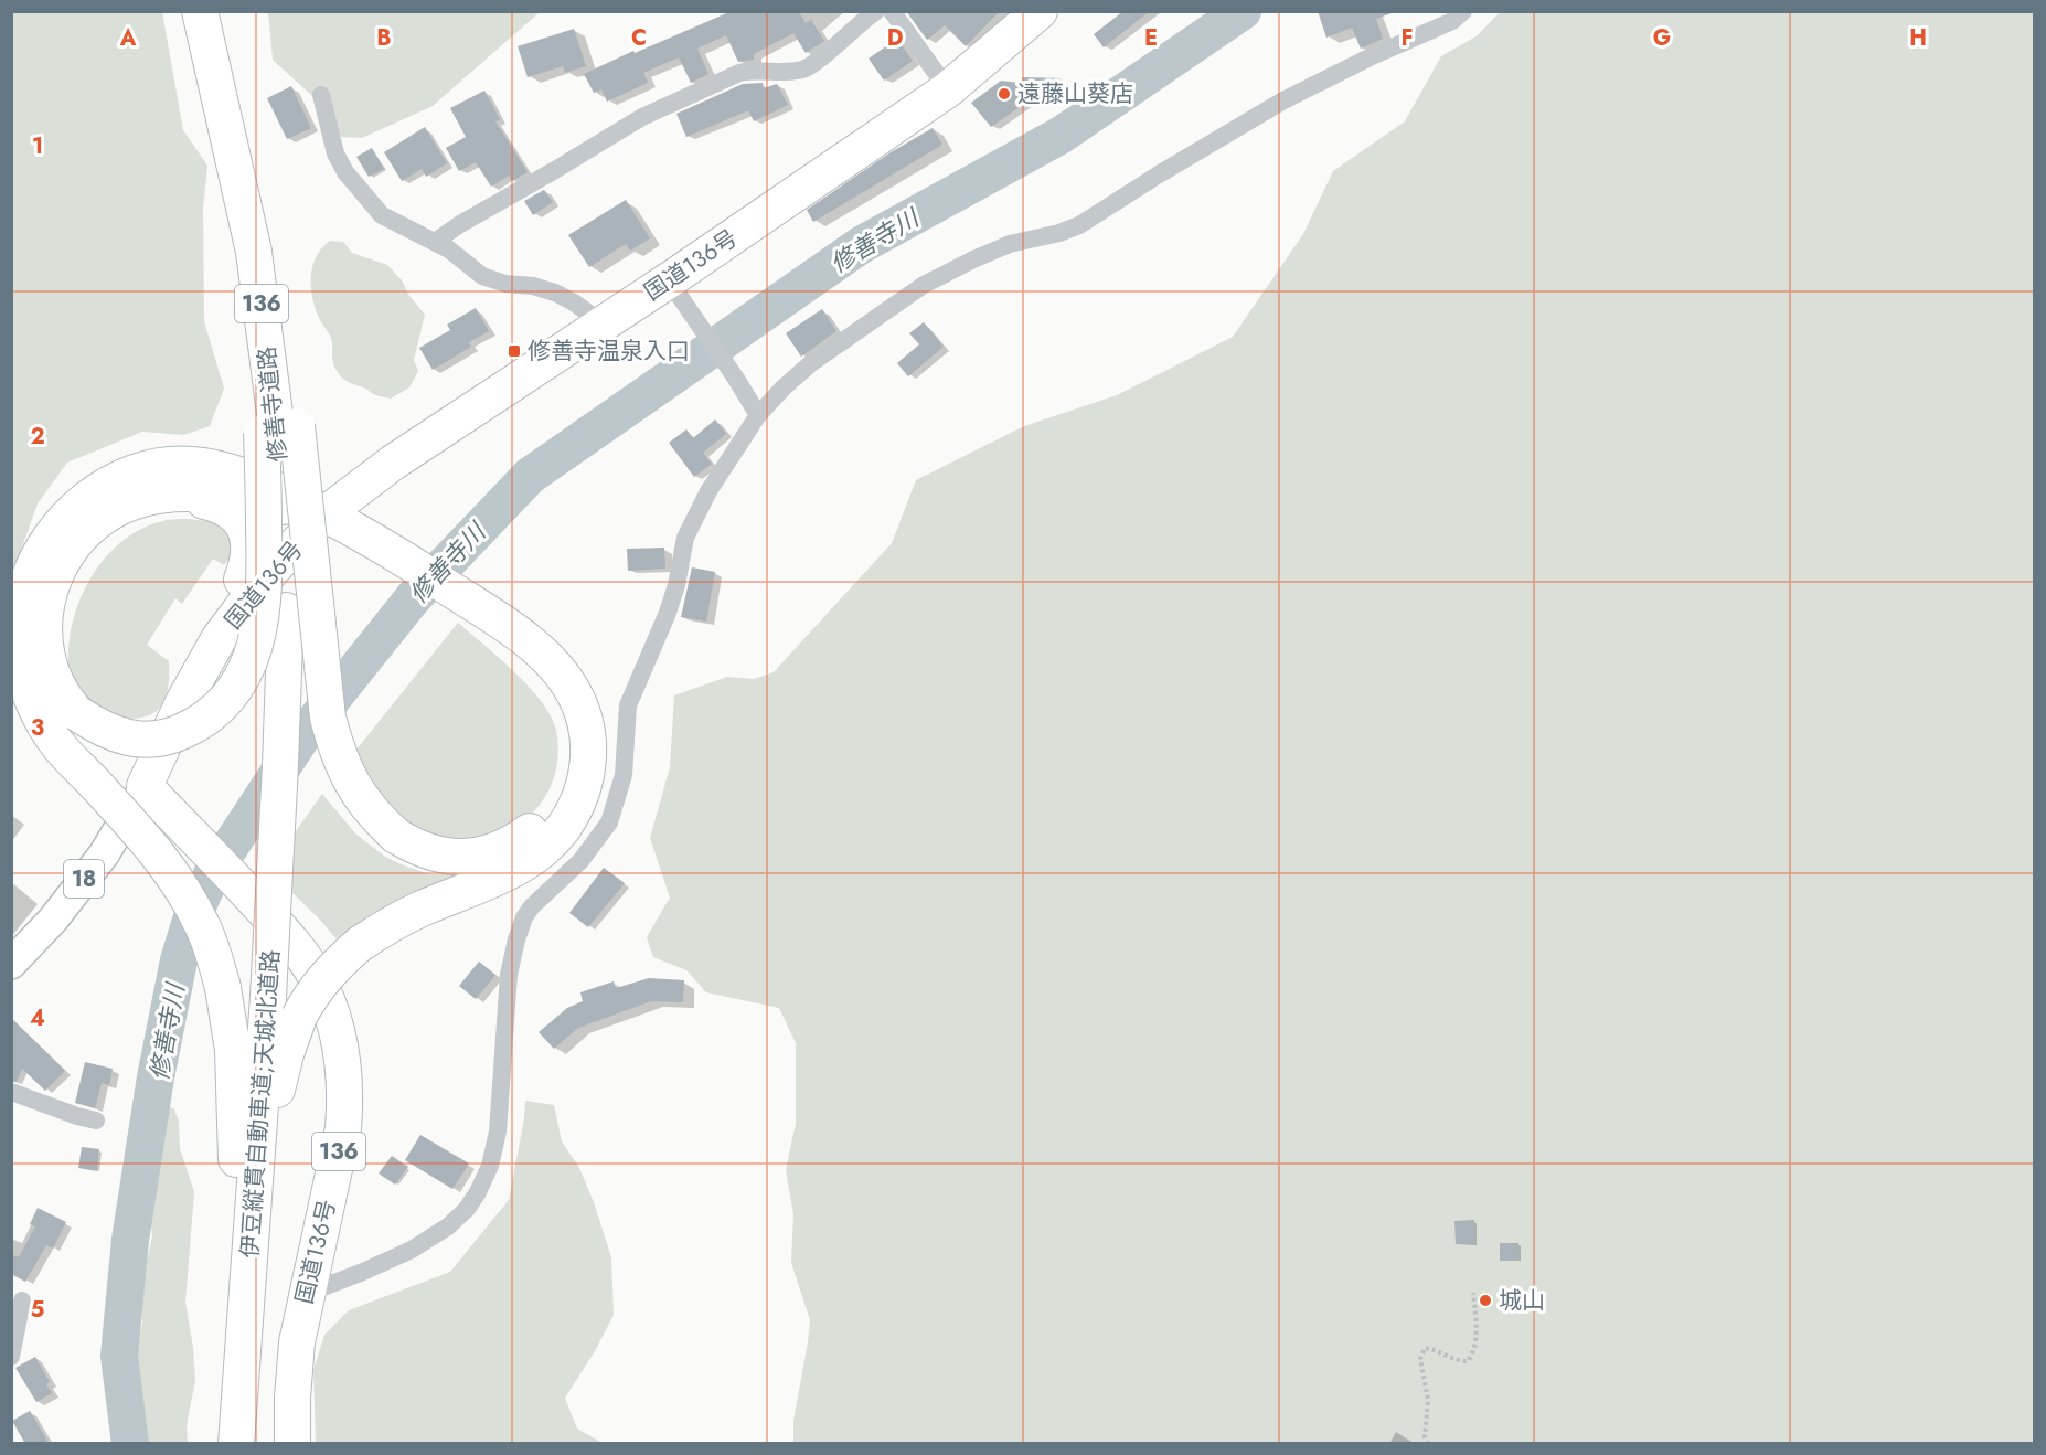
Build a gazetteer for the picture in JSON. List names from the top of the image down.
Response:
{
  "streets": {
    "highway": [
      "国道136号",
      "136",
      "修善寺道路",
      "伊豆縦貫自動車道;天城北道路"
    ],
    "main road": ["18"]
  },
  "crossings": [
    ["国道136号", "18"],
    ["修善寺道路", "伊豆縦貫自動車道;天城北道路"]
  ],
  "water": ["修善寺川"],
  "places": {
    "other": ["遠藤山葵店", "城山"],
    "transit": ["修善寺温泉入口"]
  },
  "grid": {
    "columns": [
      "A",
      "B",
      "C",
      "D",
      "E",
      "F",
      "G",
      "H"
    ],
    "rows": [
      "1",
      "2",
      "3",
      "4",
      "5"
    ]
  }
}
